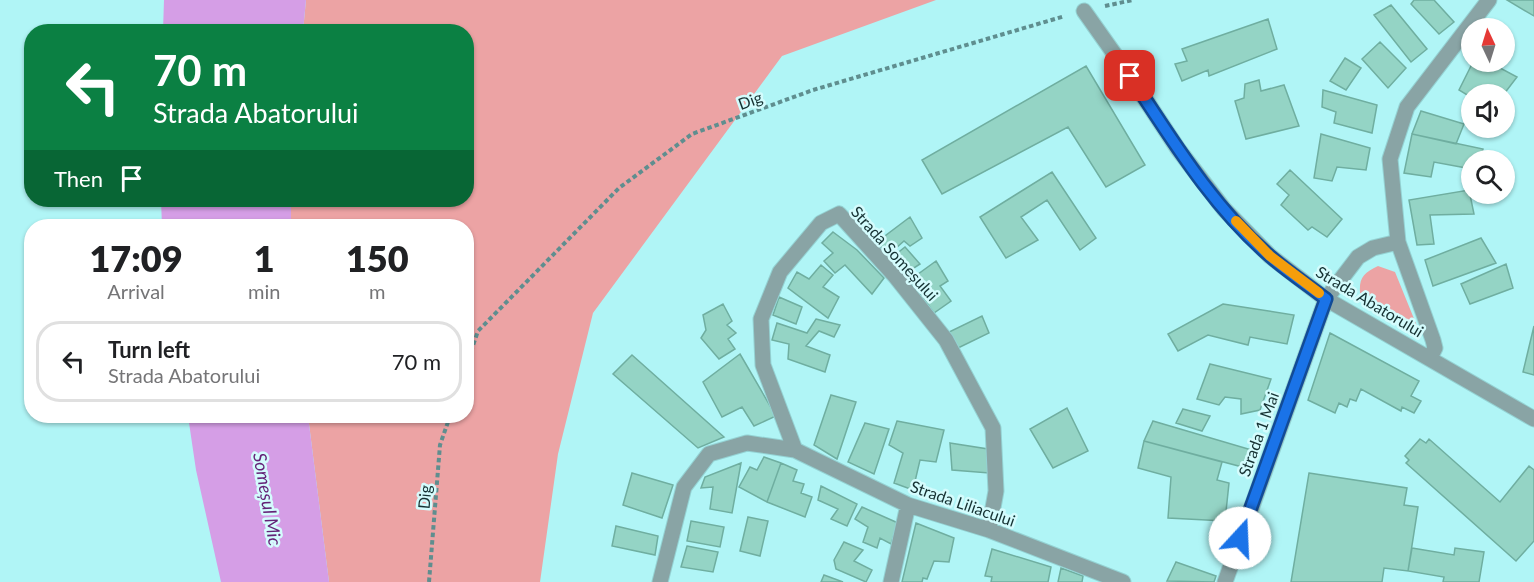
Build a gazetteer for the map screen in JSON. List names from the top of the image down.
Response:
{
  "streets": {
    "street": [
      "Strada Someșului",
      "Strada Abatorului",
      "Strada 1 Mai",
      "Strada Liliacului"
    ],
    "path": ["Dig"]
  },
  "crossings": [
    ["Dig", "Strada Abatorului"],
    ["Strada Someșului", "Strada Liliacului"],
    ["Strada Abatorului", "Strada 1 Mai"]
  ],
  "water": ["Someșul Mic"],
  "north": "top",
  "page": {
    "turn": ["70 m", "Strada Abatorului"],
    "then": "Then",
    "eta": [
      "17:09",
      "Arrival",
      "1",
      "min",
      "150",
      "m"
    ],
    "list": [
      {
        "name": "Turn left",
        "note": "Strada Abatorului",
        "value": "70 m"
      }
    ]
  }
}
